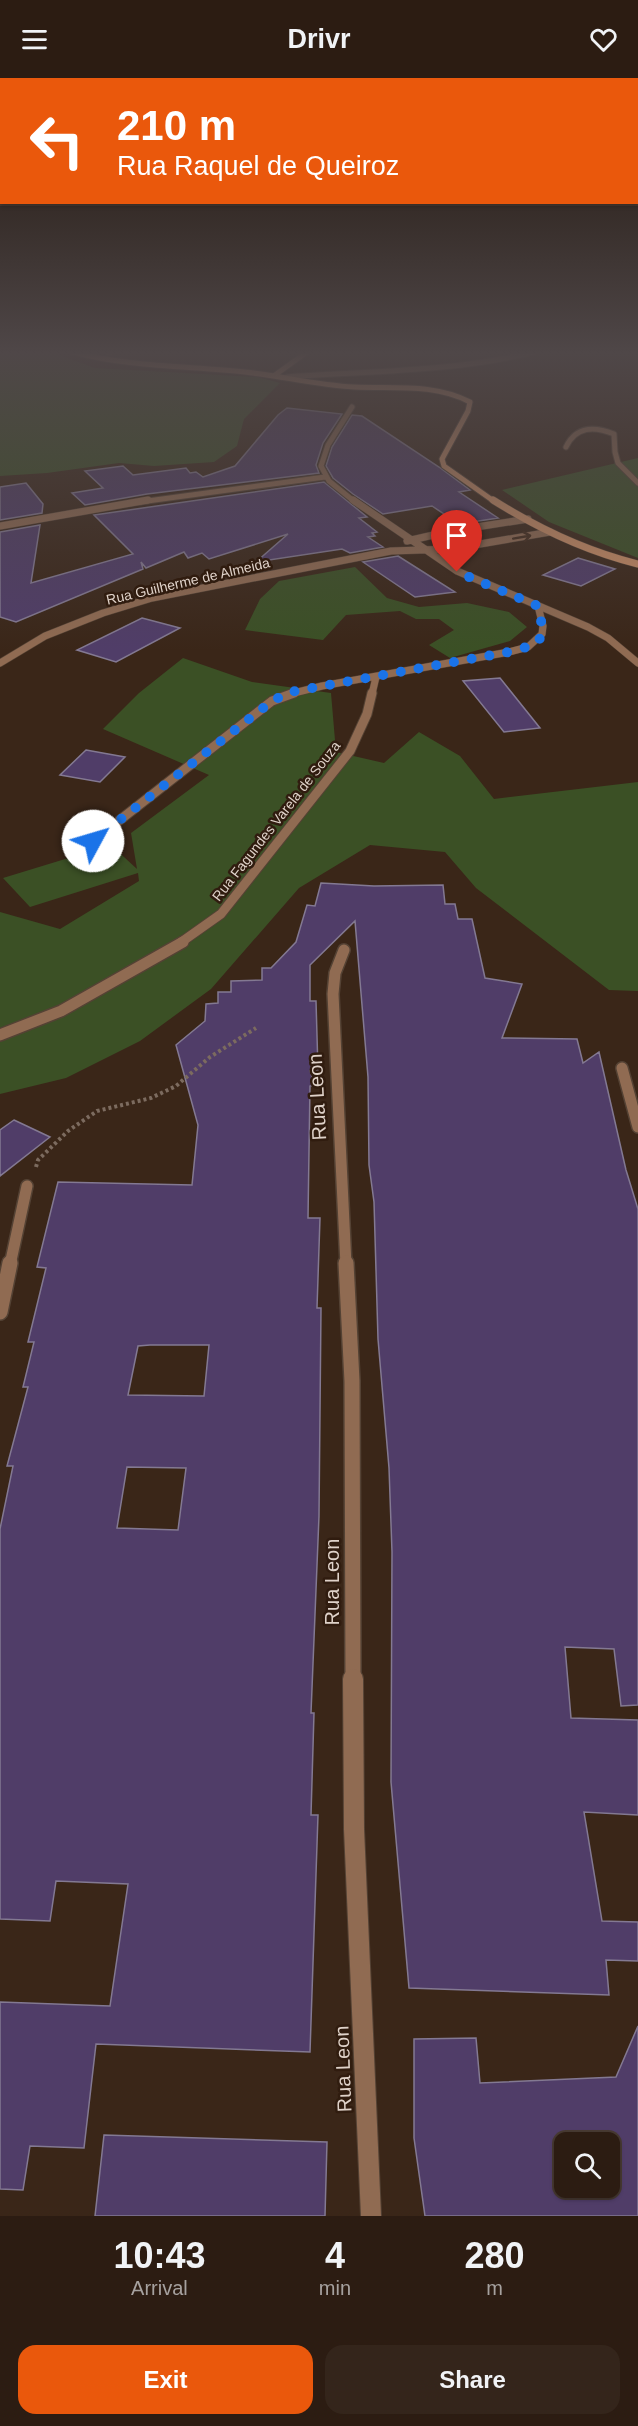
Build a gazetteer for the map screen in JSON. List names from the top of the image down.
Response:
{
  "streets": {
    "street": ["Rua Guilherme de Almeida", "Rua Fagundes Varela de Souza", "Rua Leon"]
  },
  "page": {
    "header": "Drivr",
    "turn": ["210 m", "Rua Raquel de Queiroz"],
    "eta": [
      "10:43",
      "Arrival",
      "4",
      "min",
      "280",
      "m"
    ],
    "buttons": ["Exit", "Share"]
  }
}
